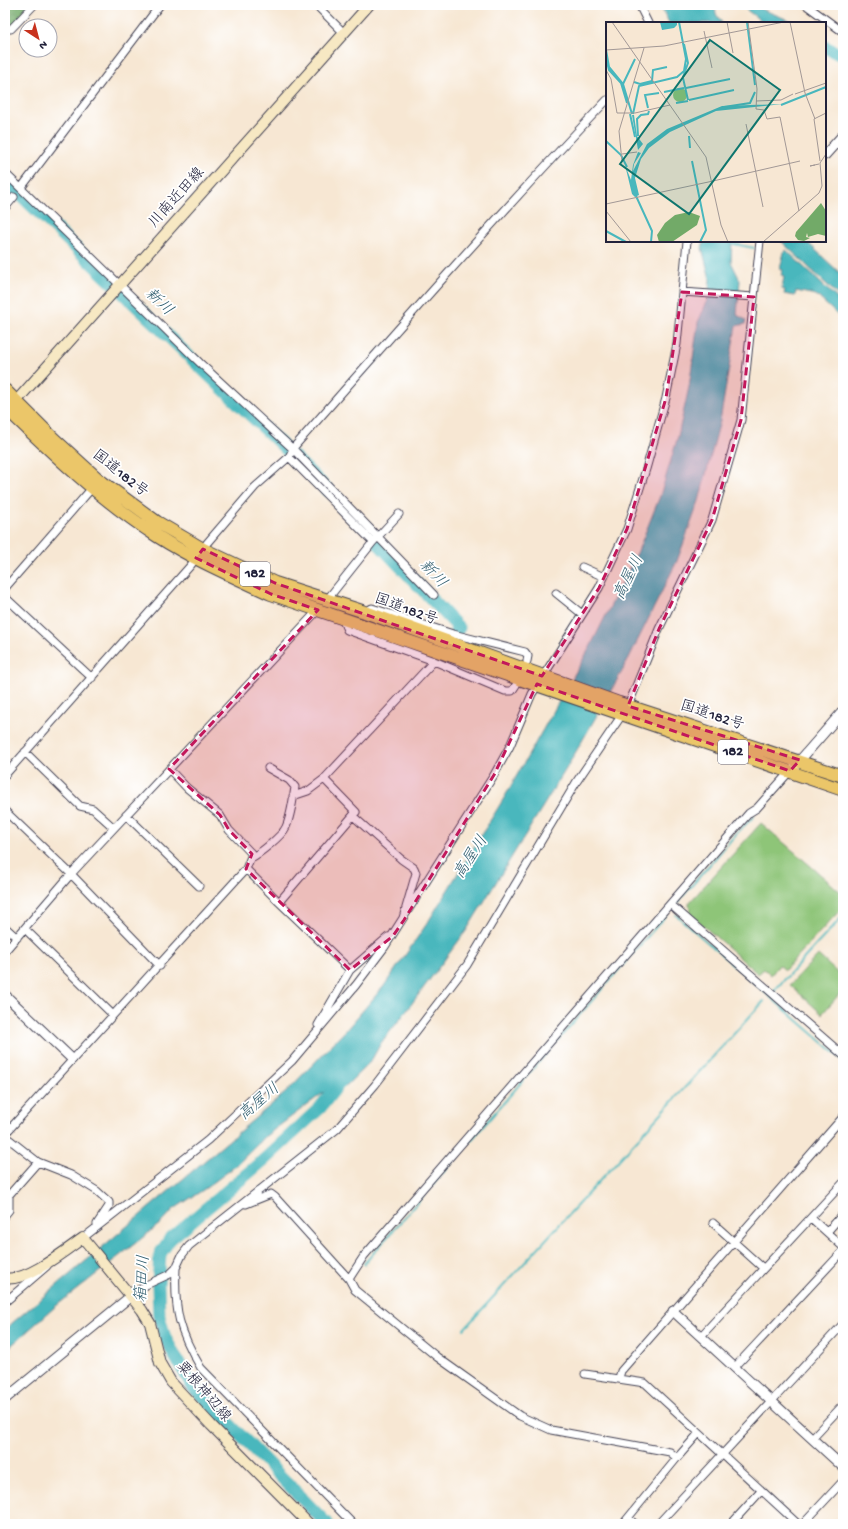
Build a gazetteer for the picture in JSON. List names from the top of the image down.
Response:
{
  "streets": {
    "highway": ["国道182号", "182"],
    "main road": ["川南近田線", "粟根神辺線"]
  },
  "crossings": [
    ["川南近田線", "国道182号"]
  ],
  "water": ["新川", "高屋川", "箱田川"],
  "north": "bottom right"
}
